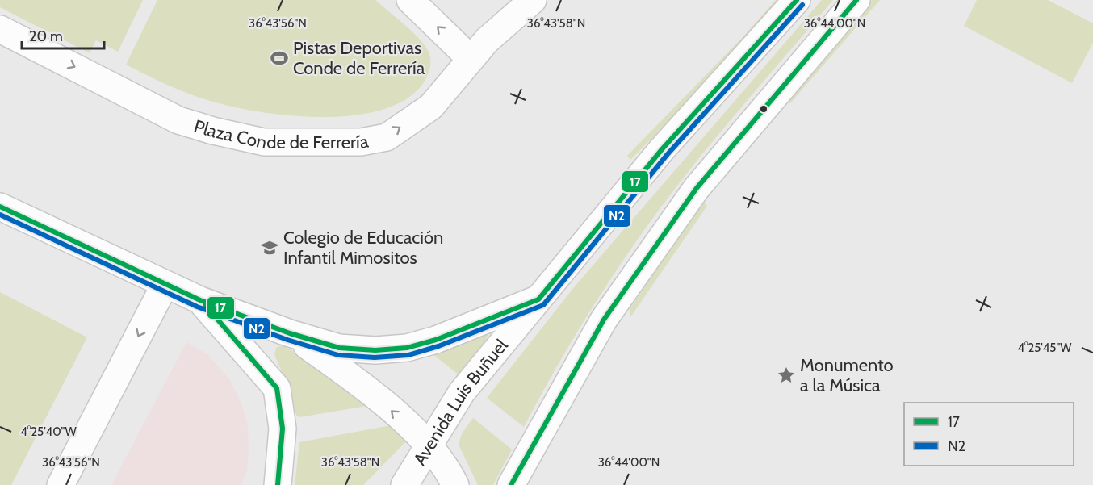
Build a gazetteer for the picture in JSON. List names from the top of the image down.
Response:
{
  "streets": {
    "main road": ["Plaza Conde de Ferrería", "Avenida Luis Buñuel"]
  },
  "places": {
    "sports": ["Pistas Deportivas Conde de Ferrería"],
    "school or university": ["Colegio de Educación Infantil Mimositos"],
    "place": ["Monumento a la Música"]
  },
  "lines": ["transit line 17", "transit line N2"],
  "legend": ["17", "N2"],
  "scale_bar": "20 m",
  "coordinates": [
    "36°44'00\"N",
    "36°43'56\"N",
    "36°43'58\"N",
    "4°25'45\"W",
    "4°25'40\"W"
  ]
}
